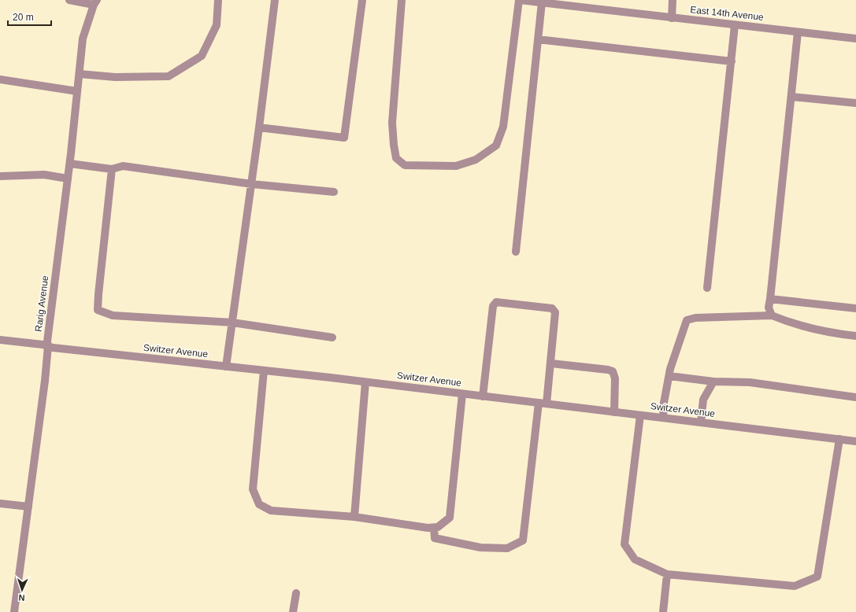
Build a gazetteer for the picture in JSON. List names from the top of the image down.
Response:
{
  "streets": {
    "street": ["East 14th Avenue", "Rarig Avenue", "Switzer Avenue"]
  },
  "crossings": [
    ["Rarig Avenue", "Switzer Avenue"]
  ],
  "scale_bar": "20 m",
  "north": "bottom"
}
